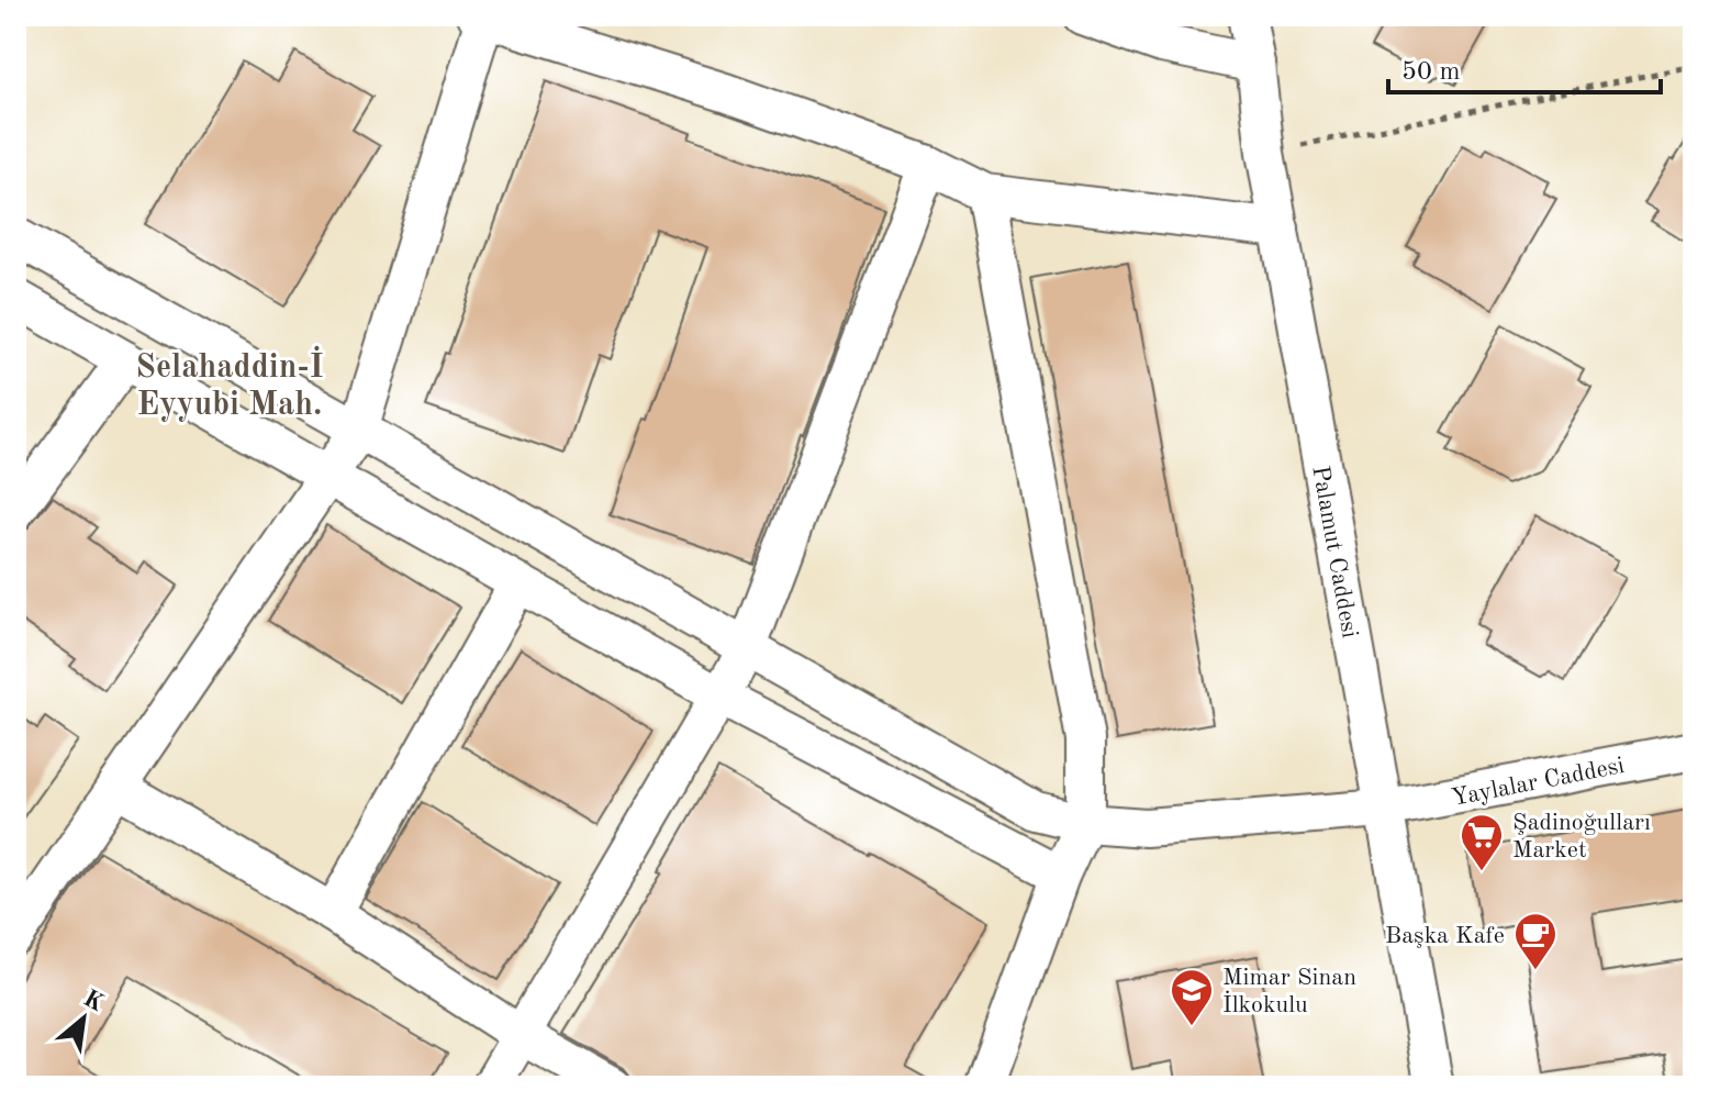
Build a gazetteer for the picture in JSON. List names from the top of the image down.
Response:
{
  "streets": {
    "street": ["Palamut Caddesi", "Yaylalar Caddesi"]
  },
  "crossings": [
    ["Palamut Caddesi", "Yaylalar Caddesi"]
  ],
  "districts": ["Selahaddin-İ Eyyubi Mah."],
  "places": {
    "supermarket": ["Şadinoğulları Market"],
    "cafe": ["Başka Kafe"],
    "school or university": ["Mimar Sinan İlkokulu"]
  },
  "scale_bar": "50 m",
  "north": "top right"
}
